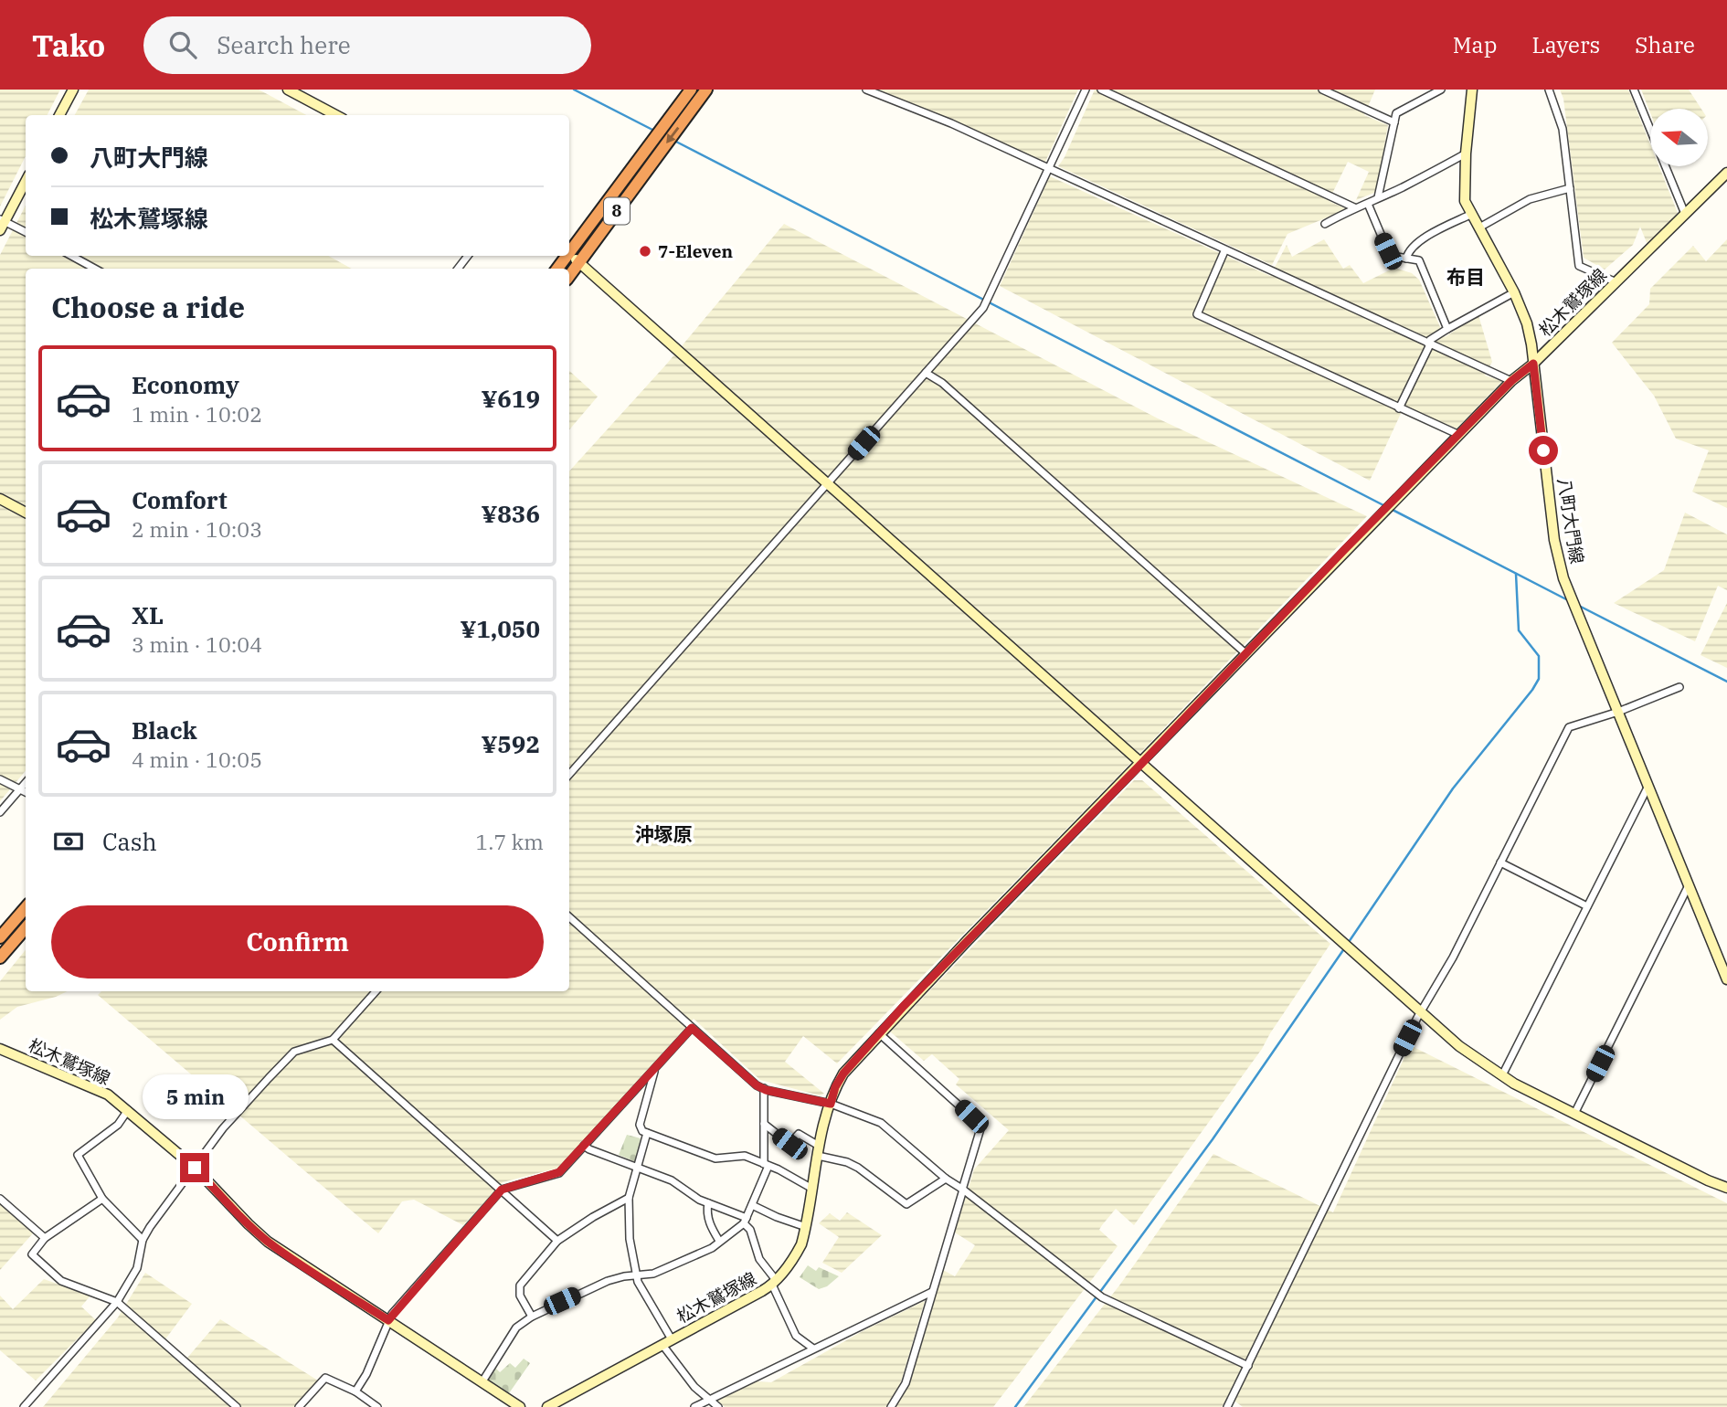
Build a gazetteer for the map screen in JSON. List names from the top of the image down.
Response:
{
  "streets": {
    "highway": ["8"],
    "main road": ["松木鷲塚線", "八町大門線"]
  },
  "crossings": [
    ["松木鷲塚線", "八町大門線"]
  ],
  "districts": ["布目", "沖塚原"],
  "places": ["7-Eleven"],
  "north": "left",
  "page": {
    "header": "Tako",
    "search": "Search here",
    "nav": ["Map", "Layers", "Share"],
    "banner": ["八町大門線", "松木鷲塚線"],
    "heading": "Choose a ride",
    "list": [
      {
        "name": "Economy",
        "note": "1 min · 10:02",
        "value": "¥619"
      },
      {
        "name": "Comfort",
        "note": "2 min · 10:03",
        "value": "¥836"
      },
      {
        "name": "XL",
        "note": "3 min · 10:04",
        "value": "¥1,050"
      },
      {
        "name": "Black",
        "note": "4 min · 10:05",
        "value": "¥592"
      }
    ],
    "pay": ["Cash", "1.7 km"],
    "buttons": "Confirm",
    "bubble": "5 min"
  }
}
